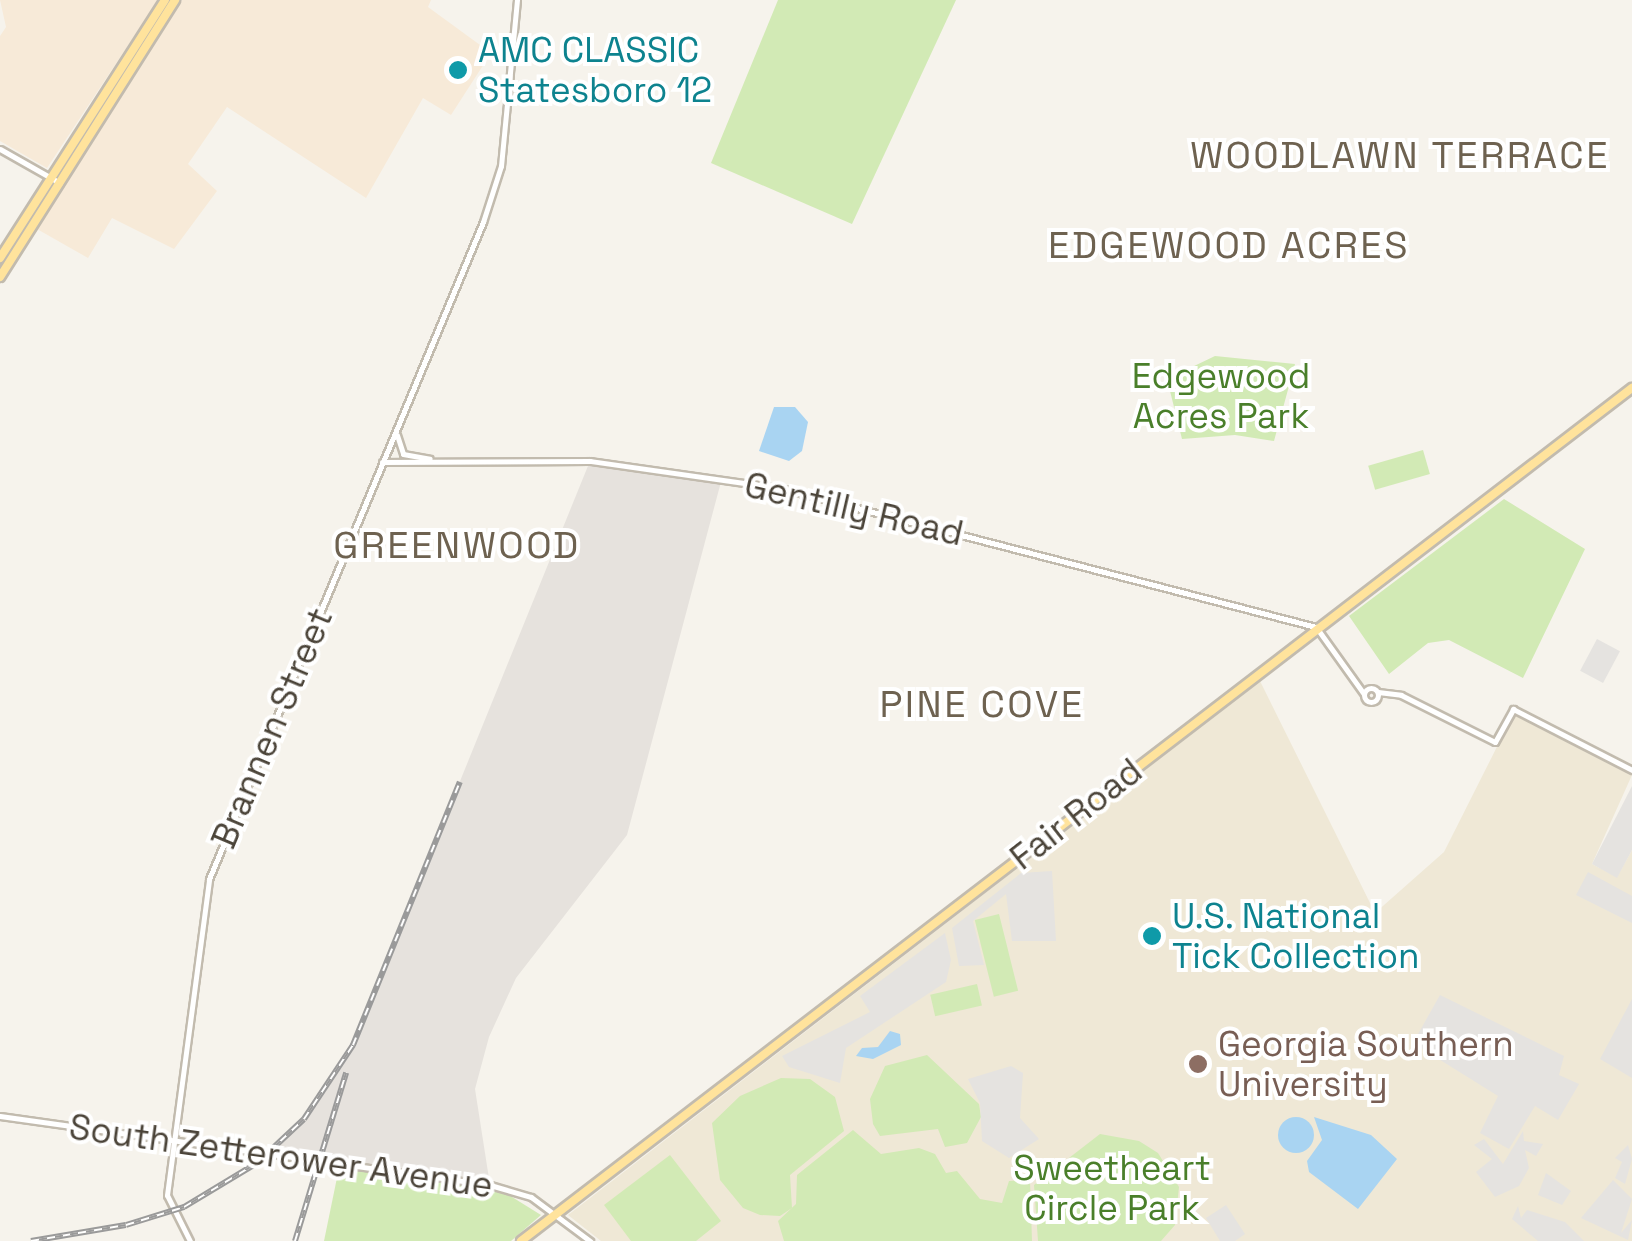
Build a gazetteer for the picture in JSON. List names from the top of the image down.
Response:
{
  "streets": {
    "main road": ["Fair Road"],
    "street": ["Gentilly Road", "Brannen Street", "South Zetterower Avenue"]
  },
  "crossings": [
    ["Gentilly Road", "Brannen Street"],
    ["Gentilly Road", "Fair Road"],
    ["Brannen Street", "South Zetterower Avenue"],
    ["Fair Road", "South Zetterower Avenue"]
  ],
  "districts": [
    "WOODLAWN TERRACE",
    "EDGEWOOD ACRES",
    "GREENWOOD",
    "PINE COVE"
  ],
  "parks": ["Edgewood Acres Park", "Sweetheart Circle Park"],
  "places": ["AMC CLASSIC Statesboro 12", "U.S. National Tick Collection", "Georgia Southern University"]
}
